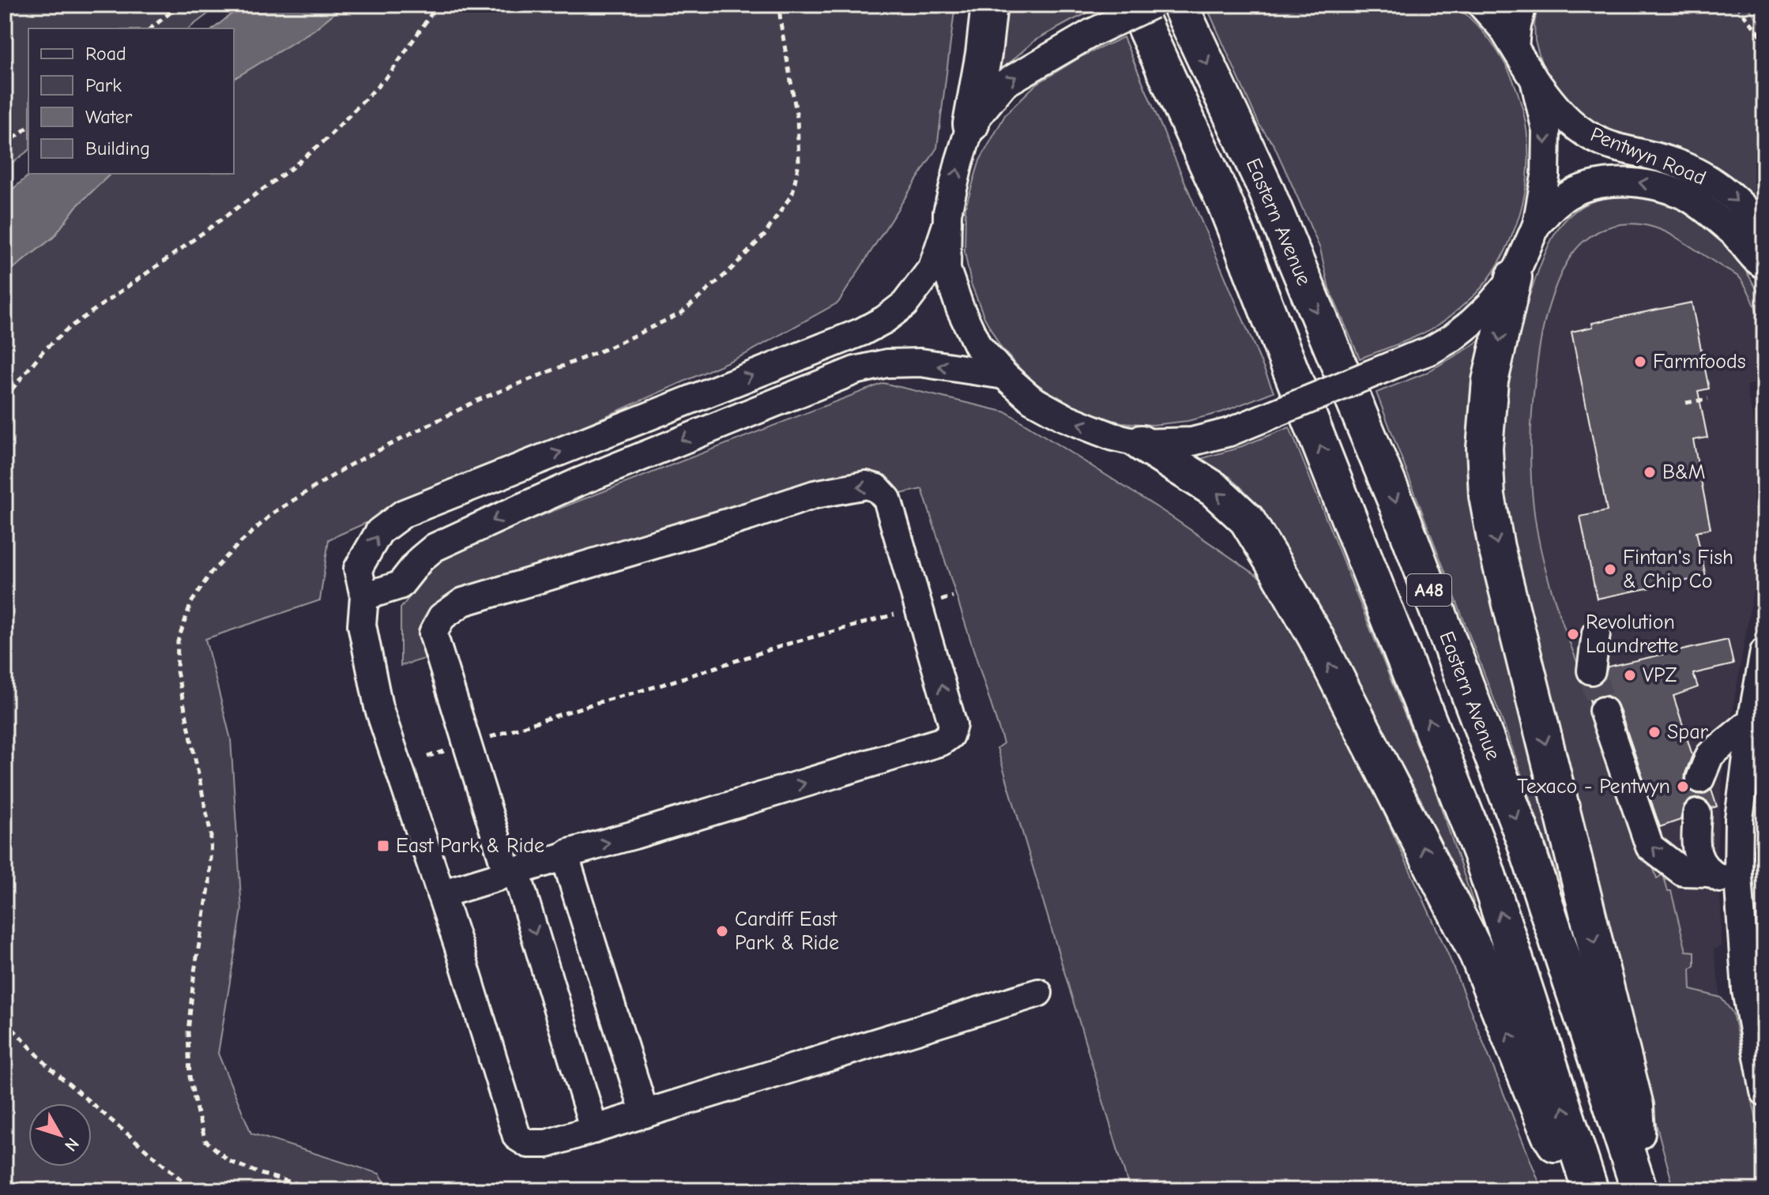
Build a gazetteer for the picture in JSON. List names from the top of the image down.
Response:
{
  "streets": {
    "highway": ["Eastern Avenue", "A48"],
    "street": ["Pentwyn Road"]
  },
  "places": {
    "other": [
      "Farmfoods",
      "B&M",
      "Fintan's Fish & Chip Co",
      "Revolution Laundrette",
      "VPZ",
      "Spar",
      "Texaco - Pentwyn",
      "Cardiff East Park & Ride"
    ],
    "transit": ["East Park & Ride"]
  },
  "legend": [
    "Road",
    "Park",
    "Water",
    "Building"
  ],
  "north": "bottom right"
}
